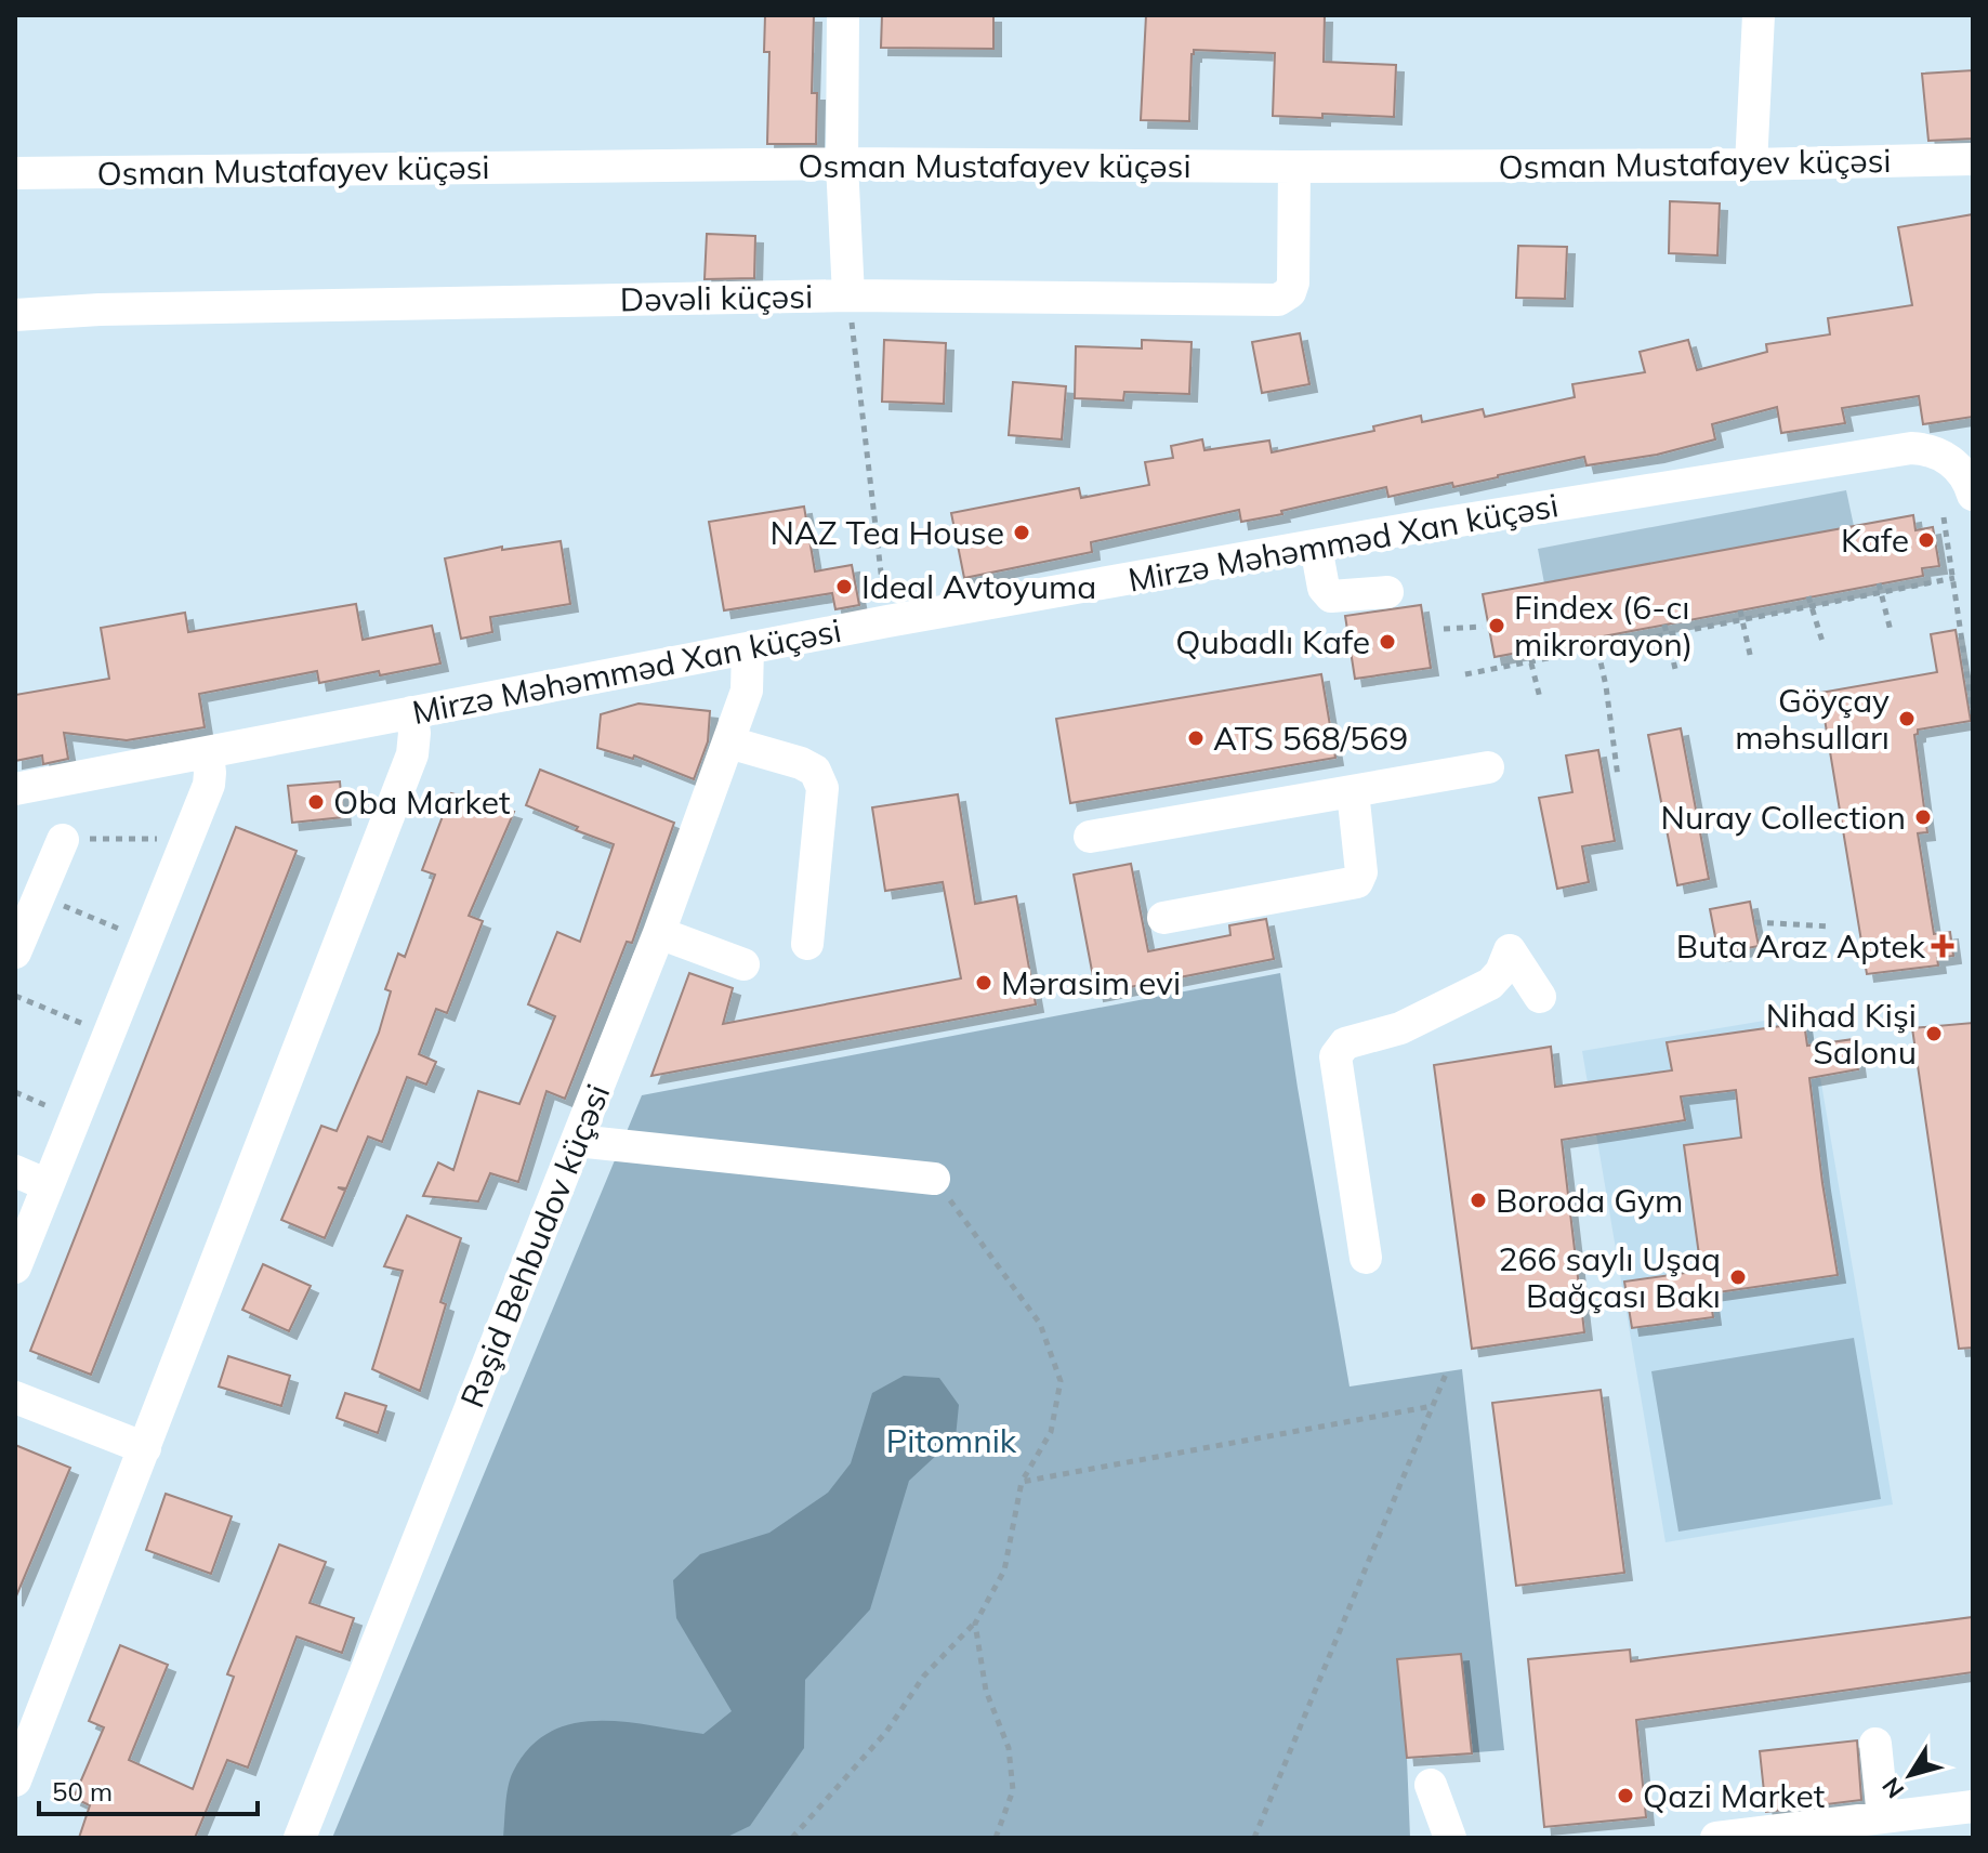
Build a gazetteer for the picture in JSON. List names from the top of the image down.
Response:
{
  "streets": {
    "street": [
      "Osman Mustafayev küçəsi",
      "Dəvəli küçəsi",
      "Mirzə Məhəmməd Xan küçəsi",
      "Rəşid Behbudov küçəsi"
    ]
  },
  "crossings": [
    ["Osman Mustafayev küçəsi", "Dəvəli küçəsi"],
    ["Mirzə Məhəmməd Xan küçəsi", "Rəşid Behbudov küçəsi"]
  ],
  "parks": ["Pitomnik"],
  "places": {
    "other": [
      "NAZ Tea House",
      "Kafe",
      "Ideal Avtoyuma",
      "Findex (6-cı mikrorayon)",
      "Qubadlı Kafe",
      "Göyçay məhsulları",
      "ATS 568/569",
      "Oba Market",
      "Nuray Collection",
      "Mərasim evi",
      "Nihad Kişi Salonu",
      "Boroda Gym",
      "266 saylı Uşaq Bağçası Bakı",
      "Qazi Market"
    ],
    "health": ["Buta Araz Aptek"]
  },
  "scale_bar": "50 m",
  "north": "bottom left"
}
